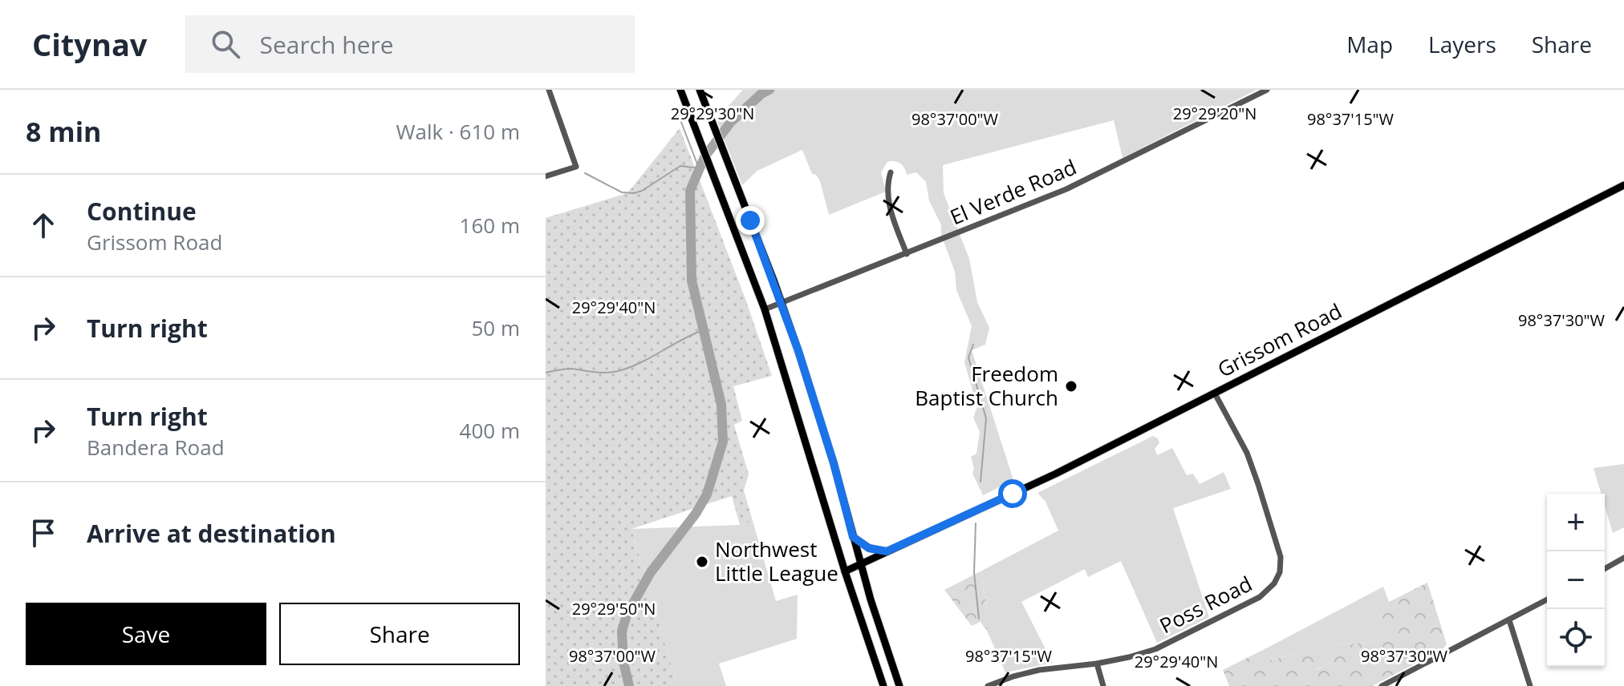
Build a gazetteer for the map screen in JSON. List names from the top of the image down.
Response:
{
  "streets": {
    "main road": ["Grissom Road"],
    "street": ["El Verde Road", "Poss Road"]
  },
  "crossings": [
    ["Grissom Road", "Poss Road"]
  ],
  "places": ["Freedom Baptist Church", "Northwest Little League"],
  "page": {
    "header": "Citynav",
    "search": "Search here",
    "nav": ["Map", "Layers", "Share"],
    "heading": ["8 min", "Walk · 610 m"],
    "list": [
      ["Continue", "Grissom Road", "160 m"],
      ["Turn right", "50 m"],
      ["Turn right", "Bandera Road", "400 m"],
      "Arrive at destination"
    ],
    "map_buttons": ["+", "−"],
    "buttons": ["Save", "Share"]
  },
  "coordinates": [
    "29°29'30\"N",
    "29°29'20\"N",
    "98°37'00\"W",
    "98°37'15\"W",
    "29°29'40\"N",
    "98°37'30\"W",
    "29°29'50\"N"
  ]
}
